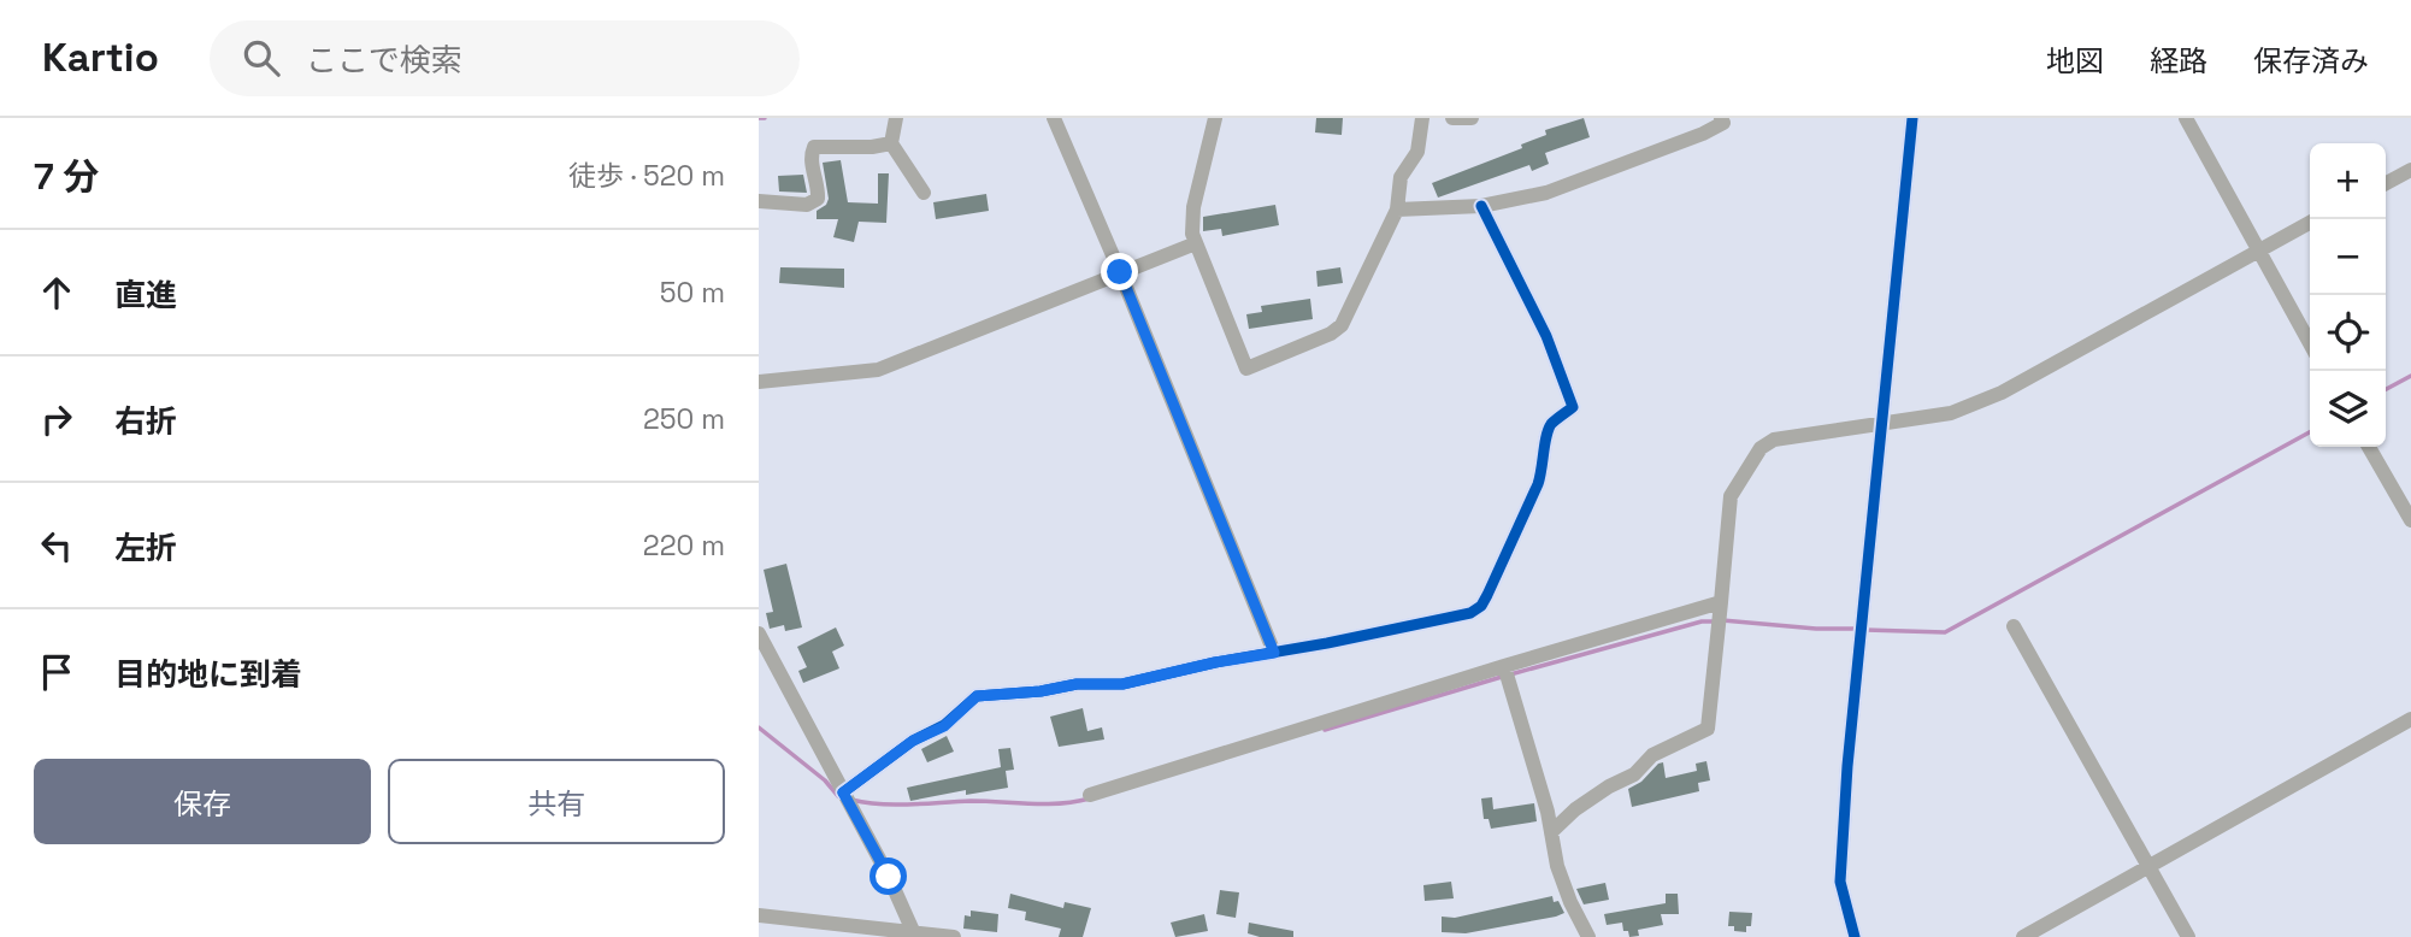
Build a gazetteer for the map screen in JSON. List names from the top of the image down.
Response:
{
  "page": {
    "header": "Kartio",
    "search": "ここで検索",
    "nav": ["地図", "経路", "保存済み"],
    "heading": ["7 分", "徒歩 · 520 m"],
    "map_buttons": ["+", "−"],
    "list": [
      ["直進", "50 m"],
      ["右折", "250 m"],
      ["左折", "220 m"],
      "目的地に到着"
    ],
    "buttons": ["保存", "共有"]
  }
}
